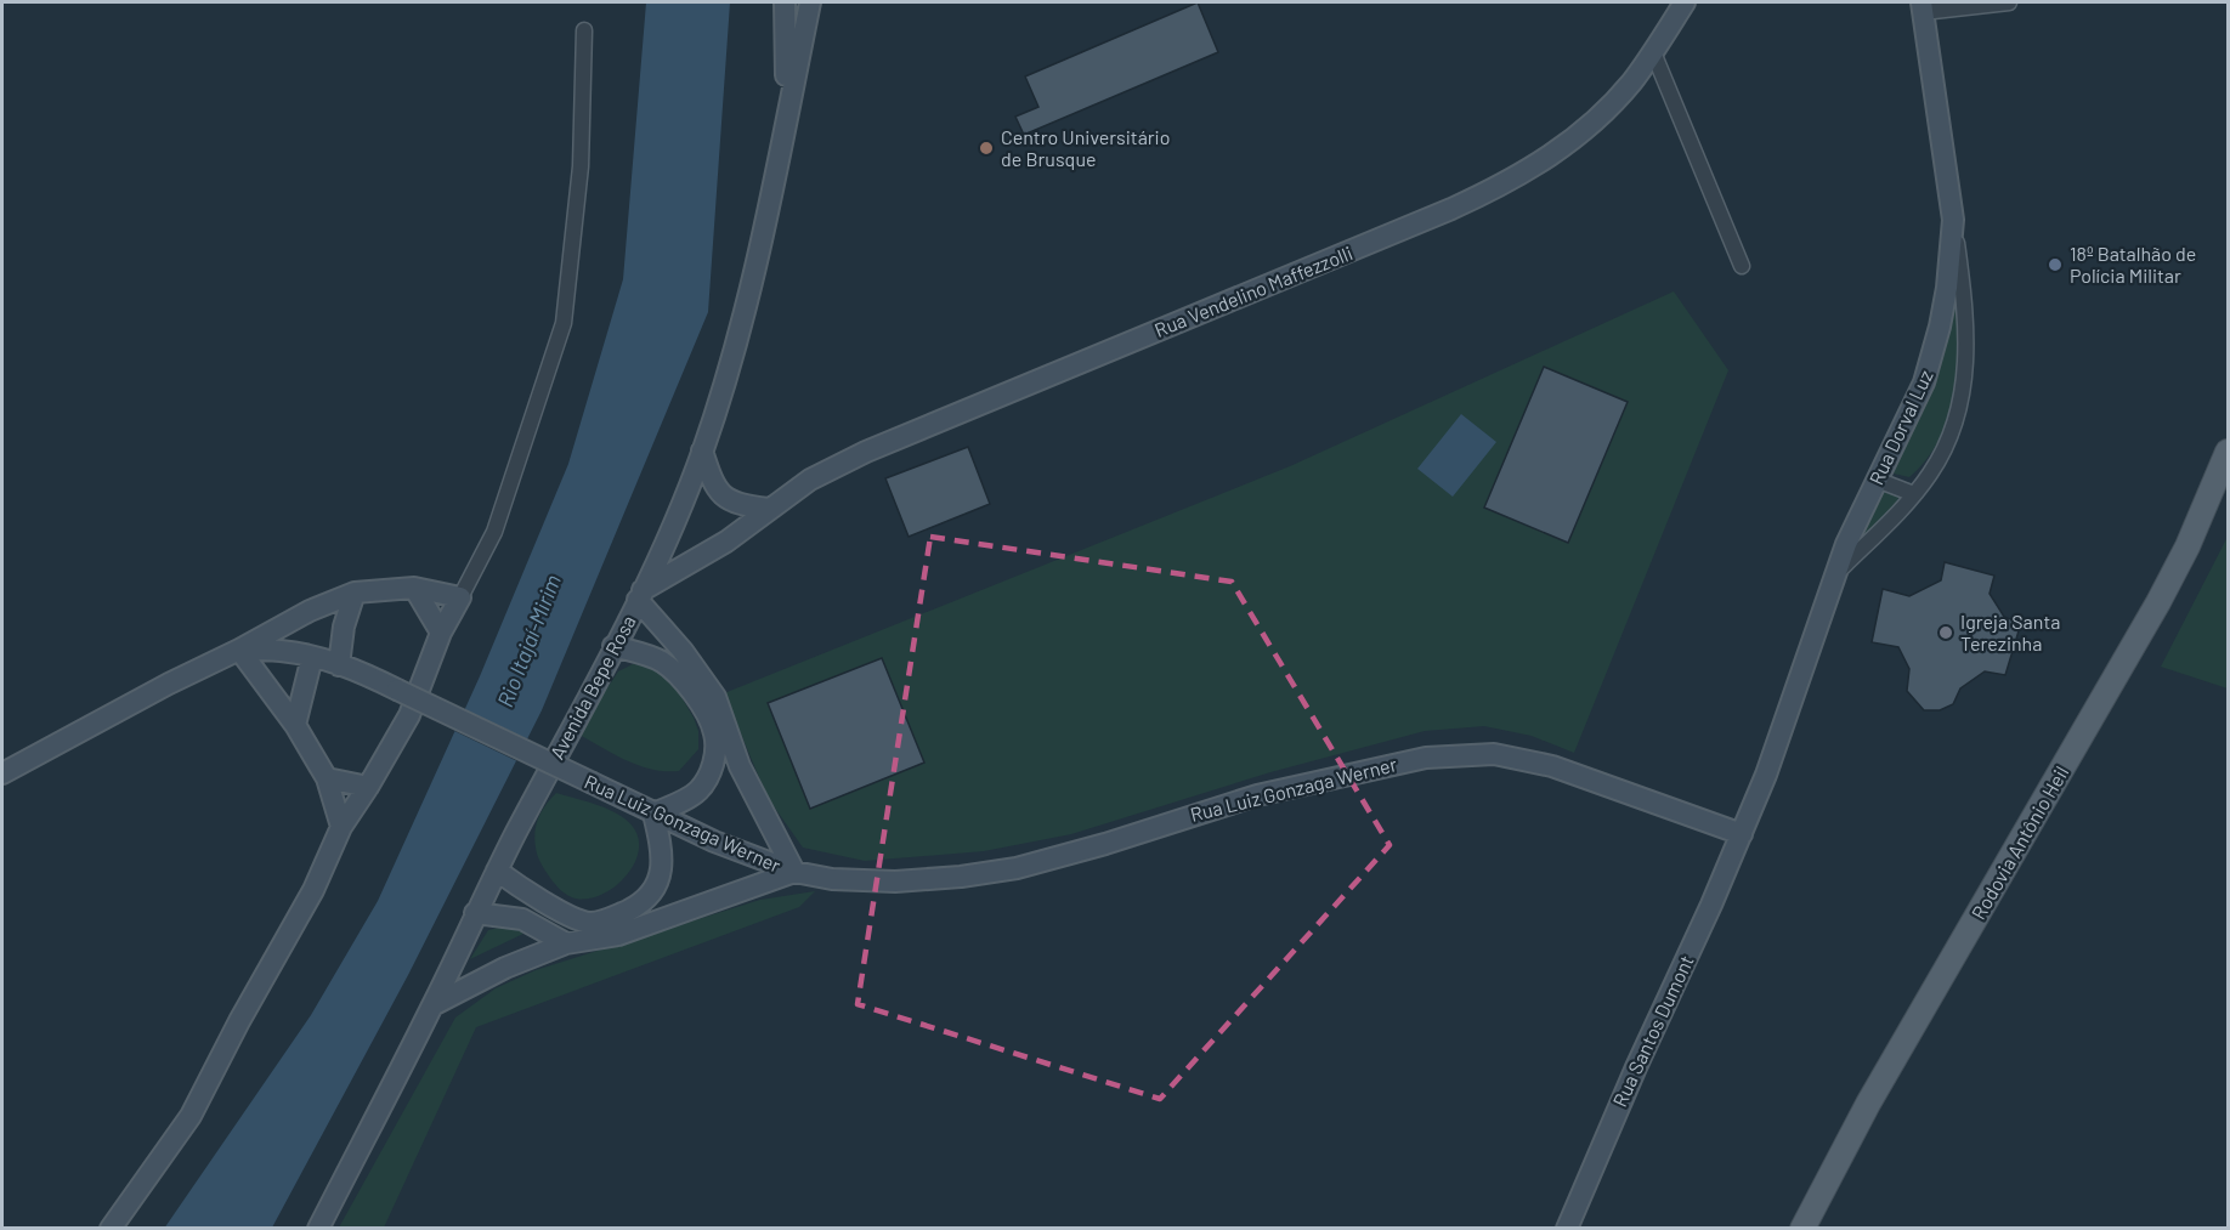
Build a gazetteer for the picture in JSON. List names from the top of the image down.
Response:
{
  "streets": {
    "main road": [
      "Rua Vendelino Maffezzolli",
      "Rua Dorval Luz",
      "Avenida Bepe Rosa",
      "Rua Luiz Gonzaga Werner",
      "Rodovia Antônio Heil",
      "Rua Santos Dumont"
    ]
  },
  "crossings": [
    ["Rua Vendelino Maffezzolli", "Avenida Bepe Rosa"],
    ["Rua Dorval Luz", "Rua Luiz Gonzaga Werner"],
    ["Rua Dorval Luz", "Rua Santos Dumont"],
    ["Rua Luiz Gonzaga Werner", "Rua Santos Dumont"]
  ],
  "water": ["Rio Itajaí-Mirim"],
  "places": ["Centro Universitário de Brusque", "18º Batalhão de Polícia Militar", "Igreja Santa Terezinha"]
}
